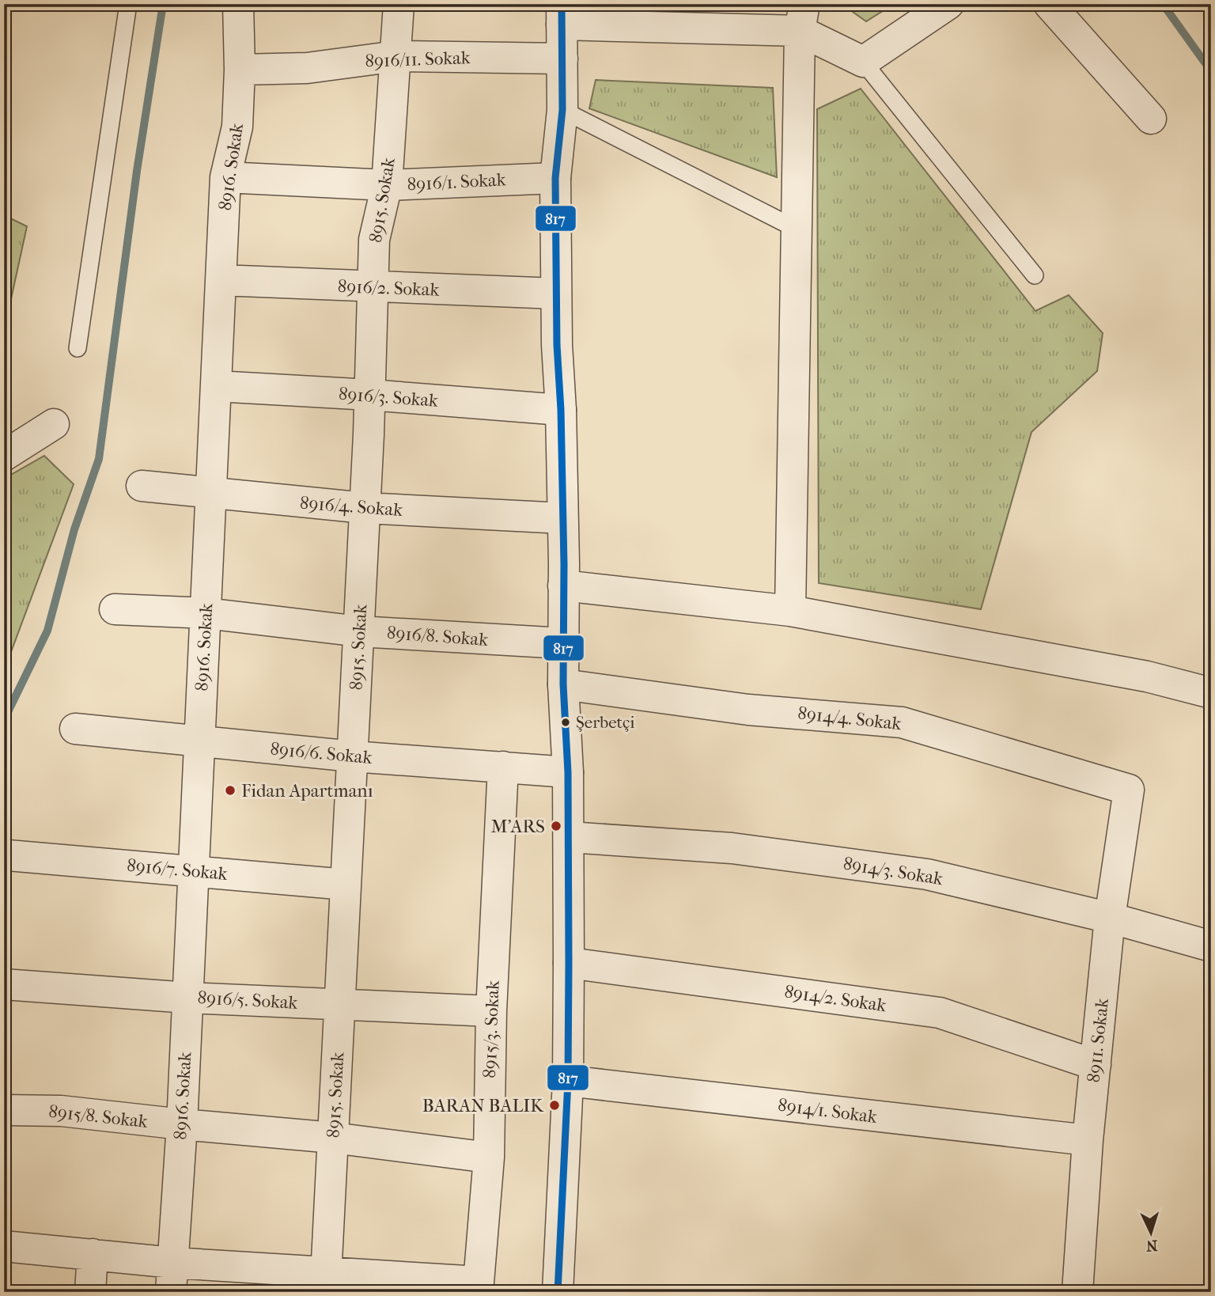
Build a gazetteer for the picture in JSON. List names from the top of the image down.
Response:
{
  "streets": {
    "street": [
      "8916/11. Sokak",
      "8916. Sokak",
      "8916/1. Sokak",
      "8915. Sokak",
      "8916/2. Sokak",
      "8916/3. Sokak",
      "8916/4. Sokak",
      "8916/8. Sokak",
      "8914/4. Sokak",
      "8916/6. Sokak",
      "8916/7. Sokak",
      "8914/3. Sokak",
      "8914/2. Sokak",
      "8916/5. Sokak",
      "8915/3. Sokak",
      "8911. Sokak",
      "8914/1. Sokak",
      "8915/8. Sokak"
    ]
  },
  "crossings": [
    ["8916/11. Sokak", "8916. Sokak"],
    ["8916/11. Sokak", "8915. Sokak"],
    ["8916. Sokak", "8916/1. Sokak"],
    ["8916. Sokak", "8916/2. Sokak"],
    ["8916. Sokak", "8916/3. Sokak"],
    ["8916. Sokak", "8916/4. Sokak"],
    ["8916. Sokak", "8916/8. Sokak"],
    ["8916. Sokak", "8916/6. Sokak"],
    ["8916. Sokak", "8916/7. Sokak"],
    ["8916. Sokak", "8916/5. Sokak"],
    ["8916. Sokak", "8915/8. Sokak"],
    ["8916/1. Sokak", "8915. Sokak"],
    ["8915. Sokak", "8916/2. Sokak"],
    ["8915. Sokak", "8916/3. Sokak"],
    ["8915. Sokak", "8916/4. Sokak"],
    ["8915. Sokak", "8916/8. Sokak"],
    ["8915. Sokak", "8916/6. Sokak"],
    ["8915. Sokak", "8916/7. Sokak"],
    ["8915. Sokak", "8916/5. Sokak"],
    ["8915. Sokak", "8915/8. Sokak"],
    ["8914/4. Sokak", "8911. Sokak"],
    ["8916/6. Sokak", "8915/3. Sokak"],
    ["8914/3. Sokak", "8911. Sokak"],
    ["8914/2. Sokak", "8911. Sokak"],
    ["8916/5. Sokak", "8915/3. Sokak"],
    ["8915/3. Sokak", "8915/8. Sokak"],
    ["8911. Sokak", "8914/1. Sokak"]
  ],
  "places": [
    "Şerbetçi",
    "Fidan Apartmanı",
    "M'ARS",
    "BARAN BALIK"
  ],
  "lines": ["transit line 817"],
  "north": "bottom"
}
